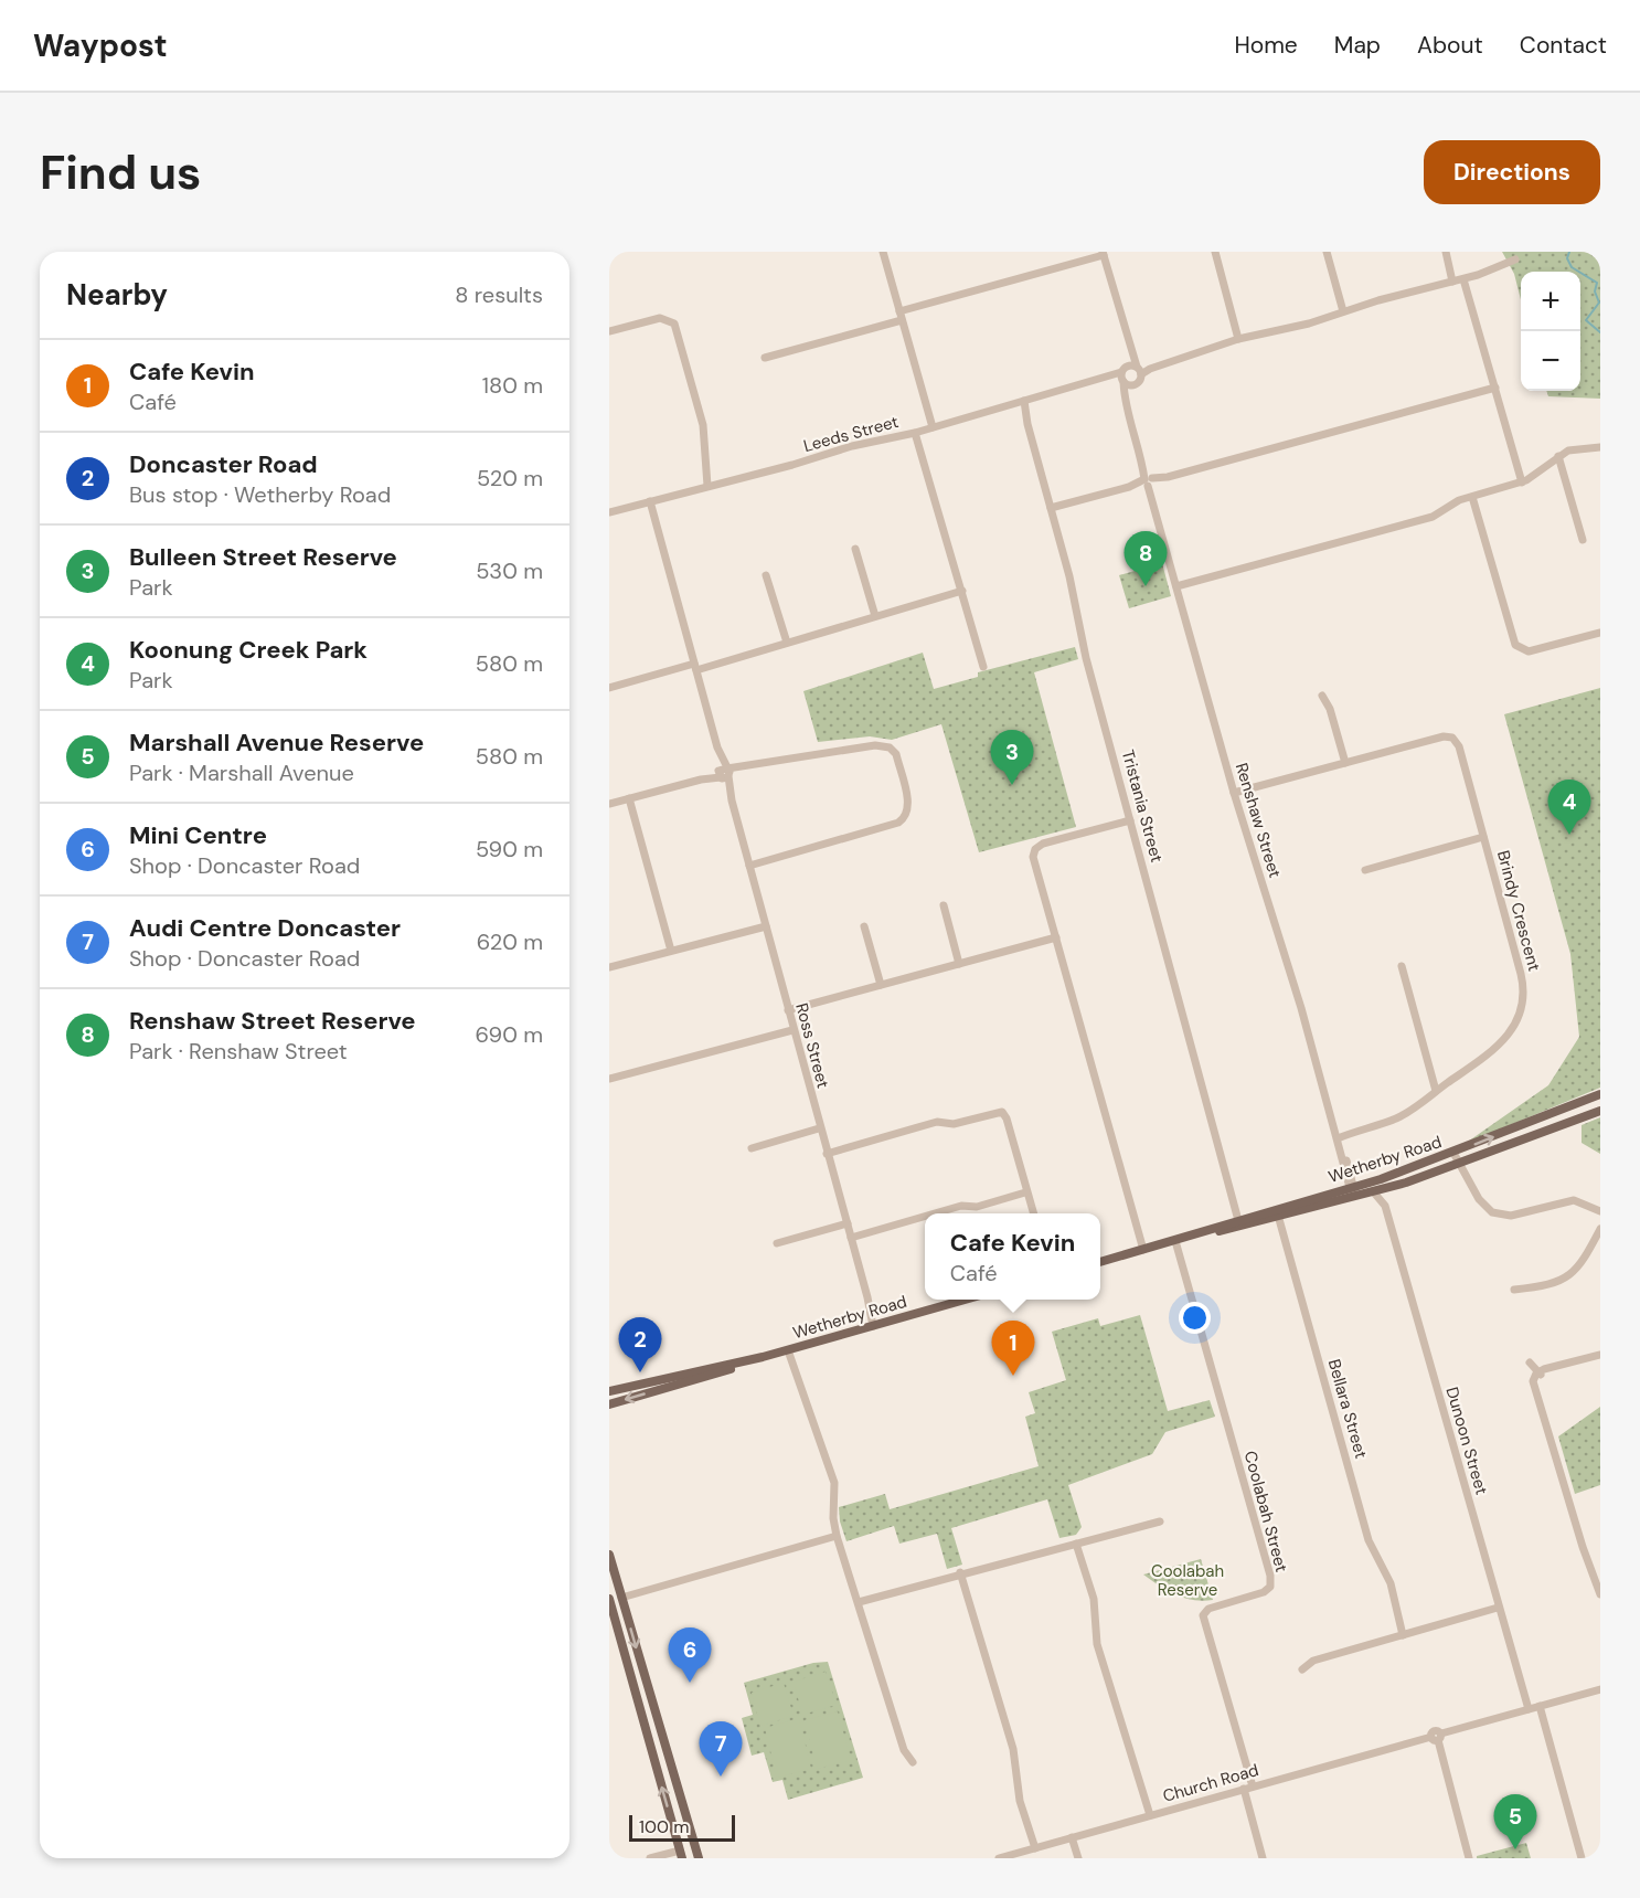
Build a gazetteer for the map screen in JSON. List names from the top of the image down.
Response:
{
  "streets": {
    "main road": ["Wetherby Road"],
    "street": [
      "Leeds Street",
      "Tristania Street",
      "Renshaw Street",
      "Brindy Crescent",
      "Ross Street",
      "Bellara Street",
      "Dunoon Street",
      "Coolabah Street",
      "Church Road"
    ]
  },
  "crossings": [
    ["Leeds Street", "Tristania Street"],
    ["Leeds Street", "Renshaw Street"],
    ["Leeds Street", "Ross Street"],
    ["Tristania Street", "Wetherby Road"],
    ["Renshaw Street", "Brindy Crescent"],
    ["Renshaw Street", "Wetherby Road"],
    ["Ross Street", "Wetherby Road"],
    ["Wetherby Road", "Bellara Street"],
    ["Wetherby Road", "Dunoon Street"],
    ["Wetherby Road", "Coolabah Street"],
    ["Dunoon Street", "Church Road"],
    ["Coolabah Street", "Church Road"]
  ],
  "parks": ["Coolabah Reserve"],
  "scale_bar": "100 m",
  "page": {
    "header": "Waypost",
    "nav": [
      "Home",
      "Map",
      "About",
      "Contact"
    ],
    "buttons": "Directions",
    "title": "Find us",
    "heading": ["Nearby", "8 results"],
    "map_buttons": ["+", "−"],
    "list": [
      {
        "mark": "1",
        "name": "Cafe Kevin",
        "note": "Café",
        "value": "180 m"
      },
      {
        "mark": "2",
        "name": "Doncaster Road",
        "note": "Bus stop · Wetherby Road",
        "value": "520 m"
      },
      {
        "mark": "3",
        "name": "Bulleen Street Reserve",
        "note": "Park",
        "value": "530 m"
      },
      {
        "mark": "4",
        "name": "Koonung Creek Park",
        "note": "Park",
        "value": "580 m"
      },
      {
        "mark": "5",
        "name": "Marshall Avenue Reserve",
        "note": "Park · Marshall Avenue",
        "value": "580 m"
      },
      {
        "mark": "6",
        "name": "Mini Centre",
        "note": "Shop · Doncaster Road",
        "value": "590 m"
      },
      {
        "mark": "7",
        "name": "Audi Centre Doncaster",
        "note": "Shop · Doncaster Road",
        "value": "620 m"
      },
      {
        "mark": "8",
        "name": "Renshaw Street Reserve",
        "note": "Park · Renshaw Street",
        "value": "690 m"
      }
    ],
    "pins": [
      "8",
      "3",
      "4",
      "2",
      "1",
      "6",
      "7",
      "5"
    ],
    "popup": ["Cafe Kevin", "Café"],
    "scale": "100 m"
  }
}
